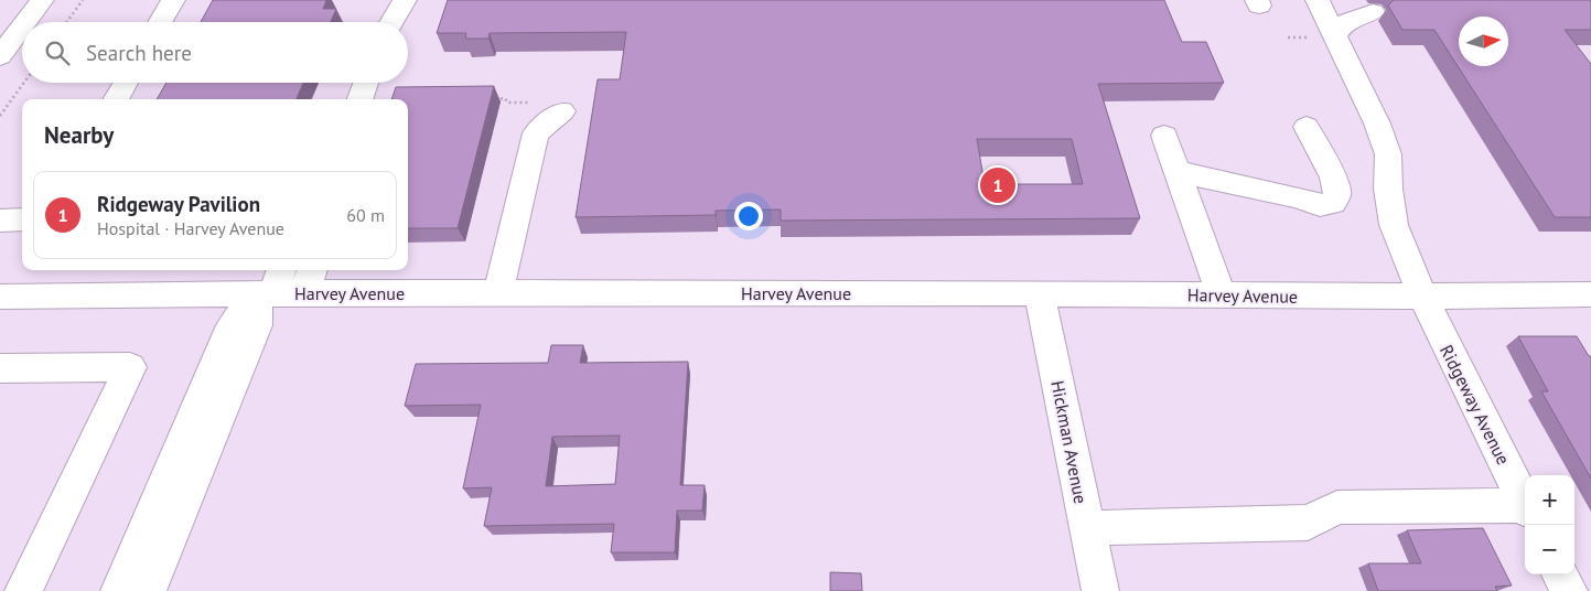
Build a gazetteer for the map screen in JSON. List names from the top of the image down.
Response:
{
  "streets": {
    "street": ["Harvey Avenue", "Ridgeway Avenue", "Hickman Avenue"]
  },
  "crossings": [
    ["Harvey Avenue", "Ridgeway Avenue"],
    ["Harvey Avenue", "Hickman Avenue"]
  ],
  "north": "right",
  "page": {
    "search": "Search here",
    "heading": "Nearby",
    "pins": "1",
    "list": [
      {
        "mark": "1",
        "name": "Ridgeway Pavilion",
        "note": "Hospital · Harvey Avenue",
        "value": "60 m"
      }
    ],
    "map_buttons": ["+", "−"]
  }
}
